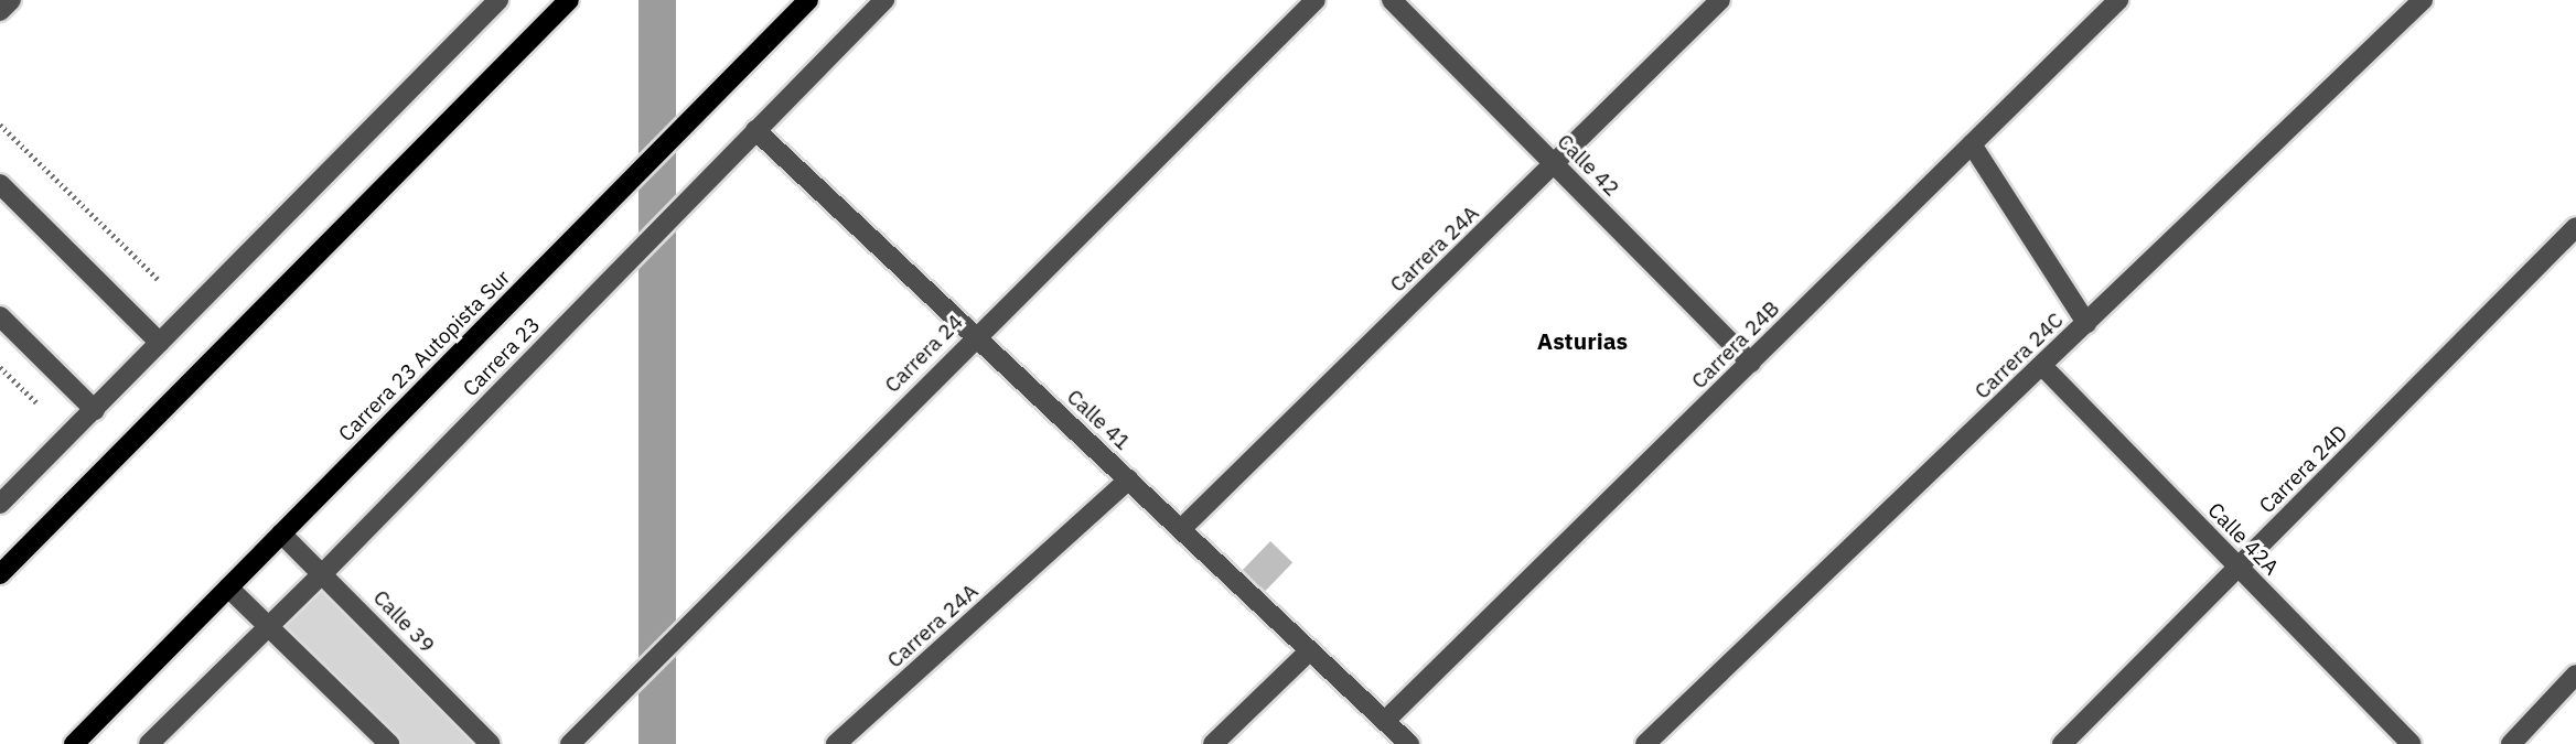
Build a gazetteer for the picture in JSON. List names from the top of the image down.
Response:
{
  "streets": {
    "main road": ["Carrera 23 Autopista Sur"],
    "street": [
      "Calle 42",
      "Carrera 24A",
      "Carrera 24B",
      "Carrera 24",
      "Carrera 24C",
      "Carrera 23",
      "Calle 41",
      "Carrera 24D",
      "Calle 42A",
      "Calle 39"
    ]
  },
  "crossings": [
    ["Calle 42", "Carrera 24A"],
    ["Calle 42", "Carrera 24B"],
    ["Carrera 24A", "Calle 41"],
    ["Carrera 24B", "Calle 41"],
    ["Carrera 24", "Calle 41"],
    ["Carrera 23 Autopista Sur", "Calle 39"],
    ["Carrera 24C", "Calle 42A"],
    ["Carrera 23", "Calle 41"],
    ["Carrera 23", "Calle 39"],
    ["Carrera 24D", "Calle 42A"]
  ],
  "districts": ["Asturias"]
}
